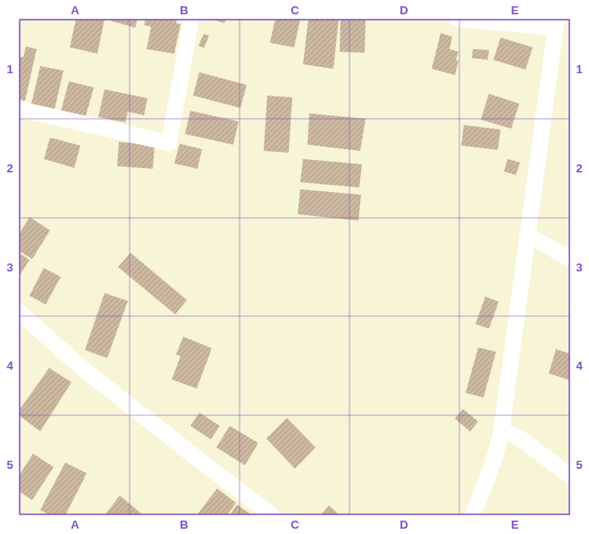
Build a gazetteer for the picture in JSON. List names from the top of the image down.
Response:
{
  "grid": {
    "columns": [
      "A",
      "B",
      "C",
      "D",
      "E"
    ],
    "rows": [
      "1",
      "2",
      "3",
      "4",
      "5"
    ]
  }
}
